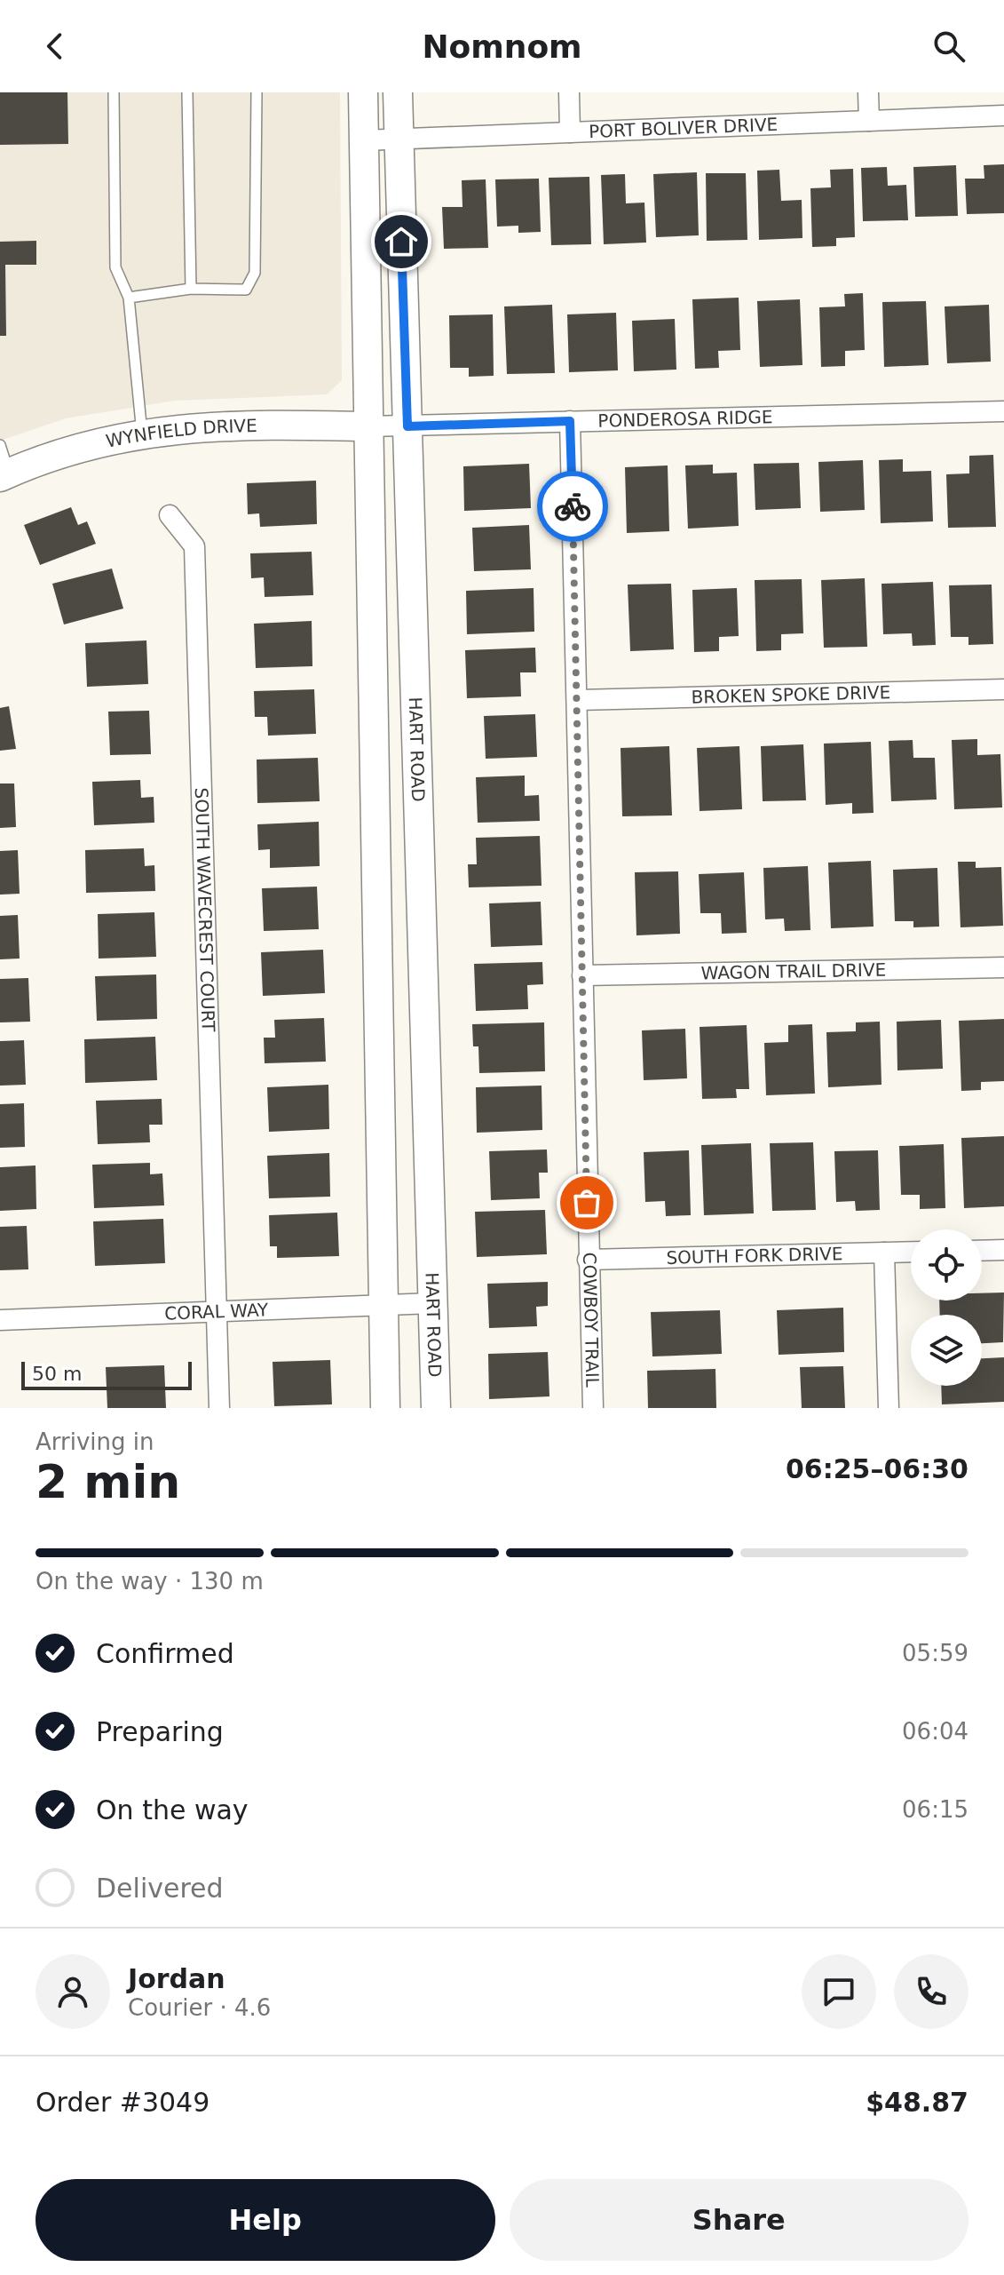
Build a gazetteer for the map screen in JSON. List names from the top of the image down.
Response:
{
  "streets": {
    "street": [
      "PORT BOLIVER DRIVE",
      "PONDEROSA RIDGE",
      "WYNFIELD DRIVE",
      "BROKEN SPOKE DRIVE",
      "HART ROAD",
      "SOUTH WAVECREST COURT",
      "WAGON TRAIL DRIVE",
      "SOUTH FORK DRIVE",
      "CORAL WAY",
      "COWBOY TRAIL"
    ]
  },
  "crossings": [
    ["PORT BOLIVER DRIVE", "HART ROAD"],
    ["PONDEROSA RIDGE", "WYNFIELD DRIVE"],
    ["PONDEROSA RIDGE", "HART ROAD"],
    ["PONDEROSA RIDGE", "COWBOY TRAIL"],
    ["BROKEN SPOKE DRIVE", "COWBOY TRAIL"],
    ["HART ROAD", "CORAL WAY"],
    ["SOUTH WAVECREST COURT", "CORAL WAY"],
    ["WAGON TRAIL DRIVE", "COWBOY TRAIL"],
    ["SOUTH FORK DRIVE", "COWBOY TRAIL"]
  ],
  "scale_bar": "50 m",
  "page": {
    "header": "Nomnom",
    "scale": "50 m",
    "heading": ["2 min", "Arriving in", "06:25–06:30"],
    "panel": [
      "Jordan",
      "Courier · 4.6",
      "Order #3049",
      "$48.87"
    ],
    "bar": "On the way · 130 m",
    "list": [
      ["Confirmed", "05:59"],
      ["Preparing", "06:04"],
      ["On the way", "06:15"],
      "Delivered"
    ],
    "buttons": ["Help", "Share"]
  }
}
